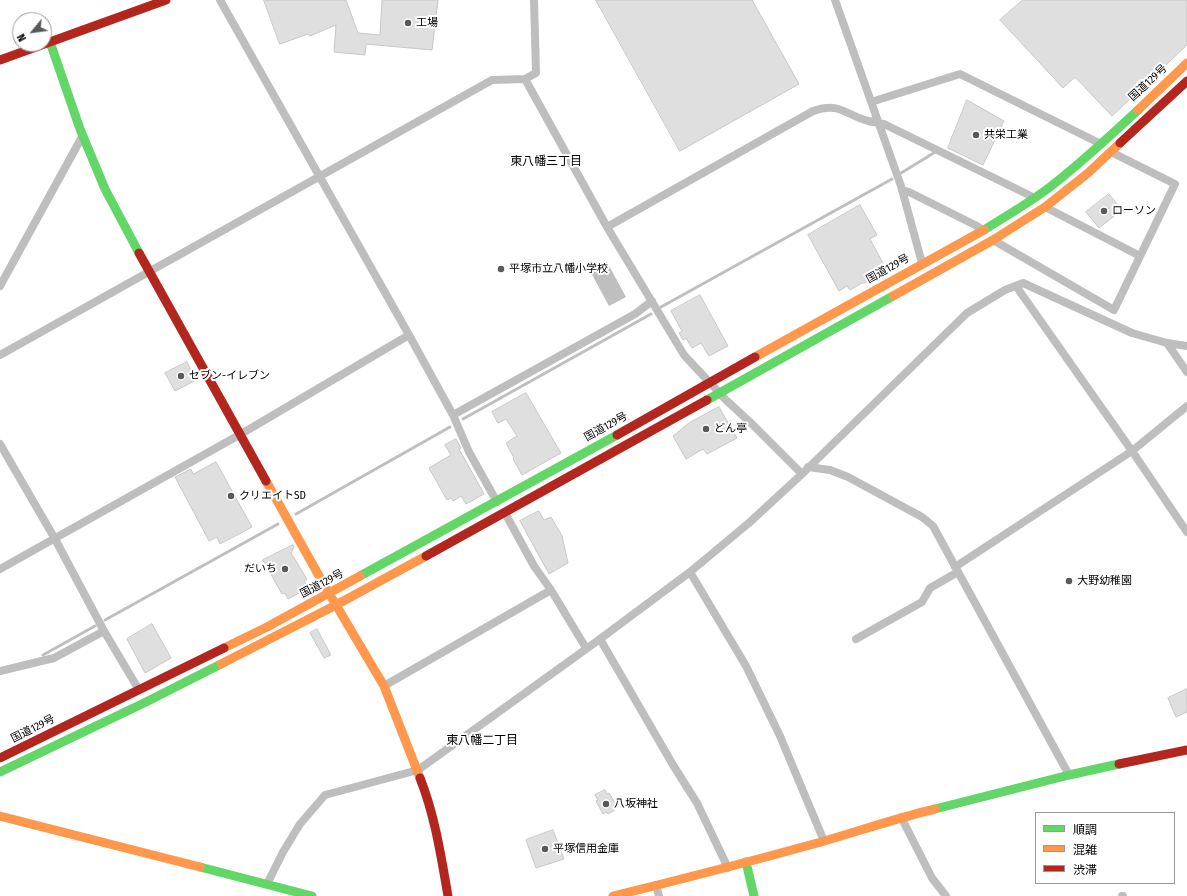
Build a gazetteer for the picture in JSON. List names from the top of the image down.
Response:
{
  "streets": {
    "main road": ["国道129号"]
  },
  "districts": ["東八幡三丁目", "東八幡二丁目"],
  "places": [
    "工場",
    "共栄工業",
    "ローソン",
    "平塚市立八幡小学校",
    "セブン-イレブン",
    "どん亭",
    "クリエイトSD",
    "だいち",
    "大野幼稚園",
    "八坂神社",
    "平塚信用金庫"
  ],
  "legend": ["順調", "混雑", "渋滞"],
  "north": "bottom left"
}
